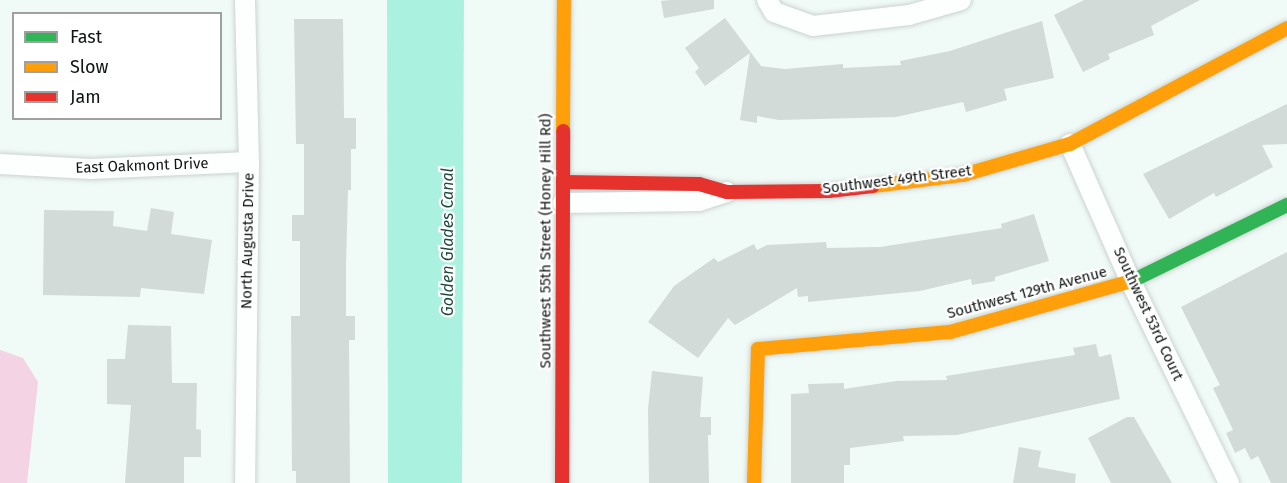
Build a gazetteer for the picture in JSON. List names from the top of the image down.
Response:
{
  "streets": {
    "street": [
      "East Oakmont Drive",
      "Southwest 49th Street",
      "North Augusta Drive",
      "Southwest 55th Street (Honey Hill Rd)",
      "Southwest 129th Avenue",
      "Southwest 53rd Court"
    ]
  },
  "crossings": [
    ["East Oakmont Drive", "North Augusta Drive"],
    ["Southwest 49th Street", "Southwest 55th Street (Honey Hill Rd)"],
    ["Southwest 49th Street", "Southwest 53rd Court"],
    ["Southwest 129th Avenue", "Southwest 53rd Court"]
  ],
  "water": ["Golden Glades Canal"],
  "legend": ["Fast", "Slow", "Jam"]
}
